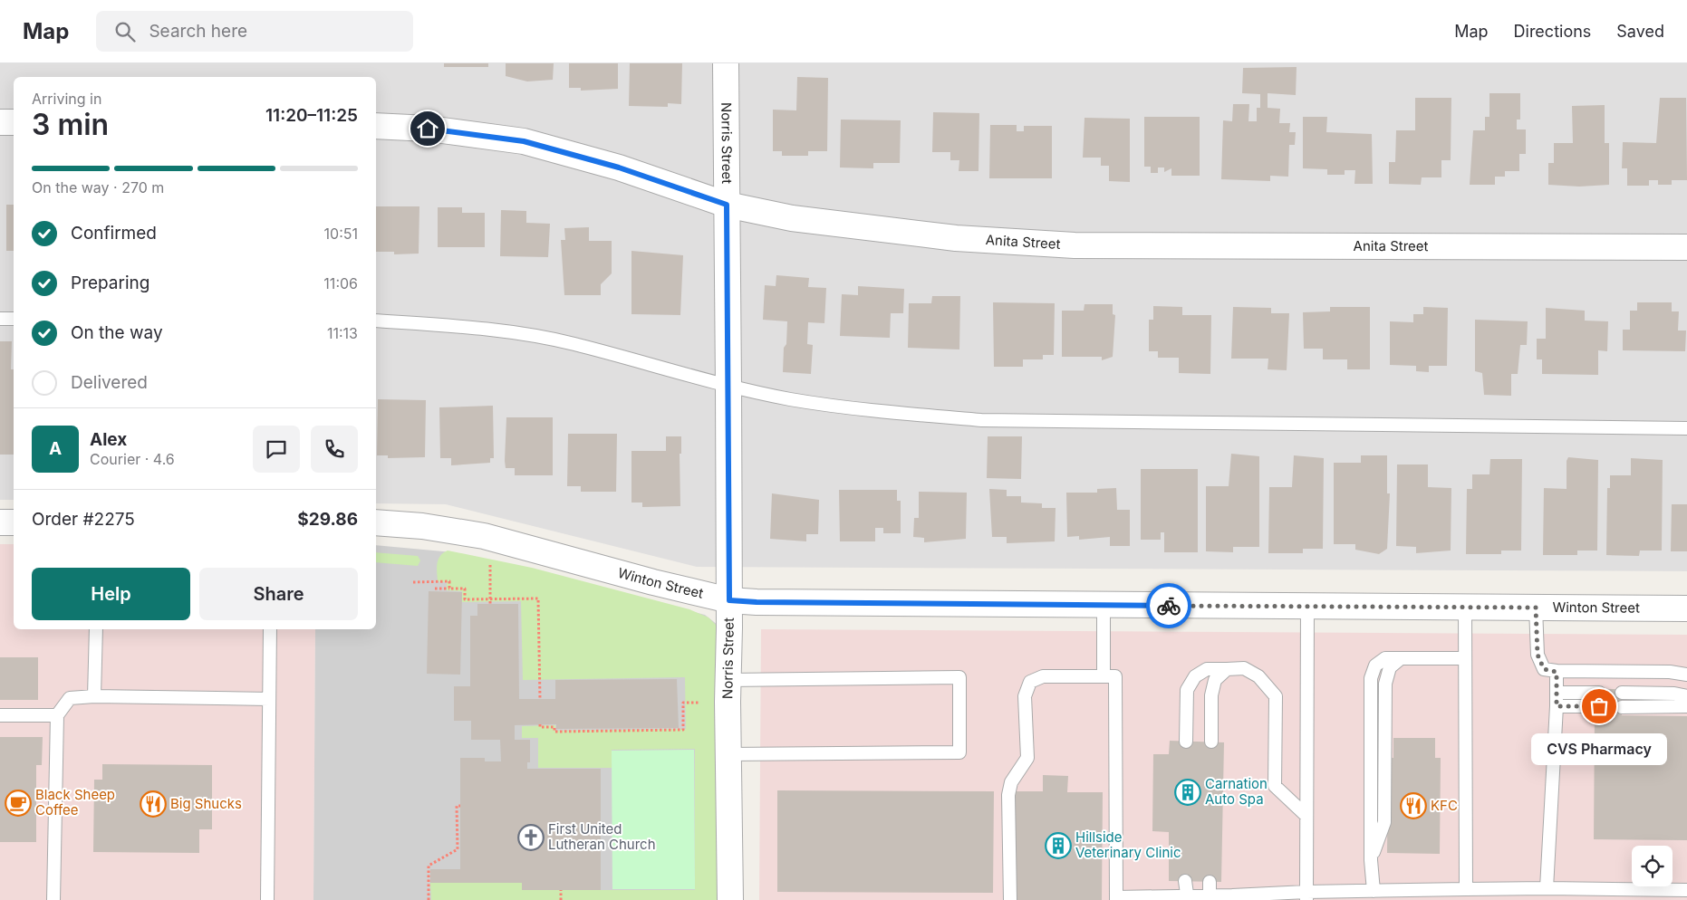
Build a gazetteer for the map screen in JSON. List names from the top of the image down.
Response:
{
  "streets": {
    "street": ["Norris Street", "Anita Street", "Winton Street"]
  },
  "crossings": [
    ["Norris Street", "Anita Street"],
    ["Norris Street", "Winton Street"]
  ],
  "places": {
    "other": ["CVS Pharmacy"],
    "building": ["Carnation Auto Spa", "Hillside Veterinary Clinic"],
    "cafe": ["Black Sheep Coffee"],
    "restaurant": ["Big Shucks", "KFC"],
    "church": ["First United Lutheran Church"]
  },
  "page": {
    "header": "Map",
    "search": "Search here",
    "nav": ["Map", "Directions", "Saved"],
    "heading": ["3 min", "Arriving in", "11:20–11:25"],
    "panel": [
      "Alex",
      "Courier · 4.6",
      "Order #2275",
      "$29.86"
    ],
    "bar": "On the way · 270 m",
    "list": [
      ["Confirmed", "10:51"],
      ["Preparing", "11:06"],
      ["On the way", "11:13"],
      "Delivered"
    ],
    "round": "A",
    "buttons": ["Help", "Share"],
    "bubble": "CVS Pharmacy"
  }
}
